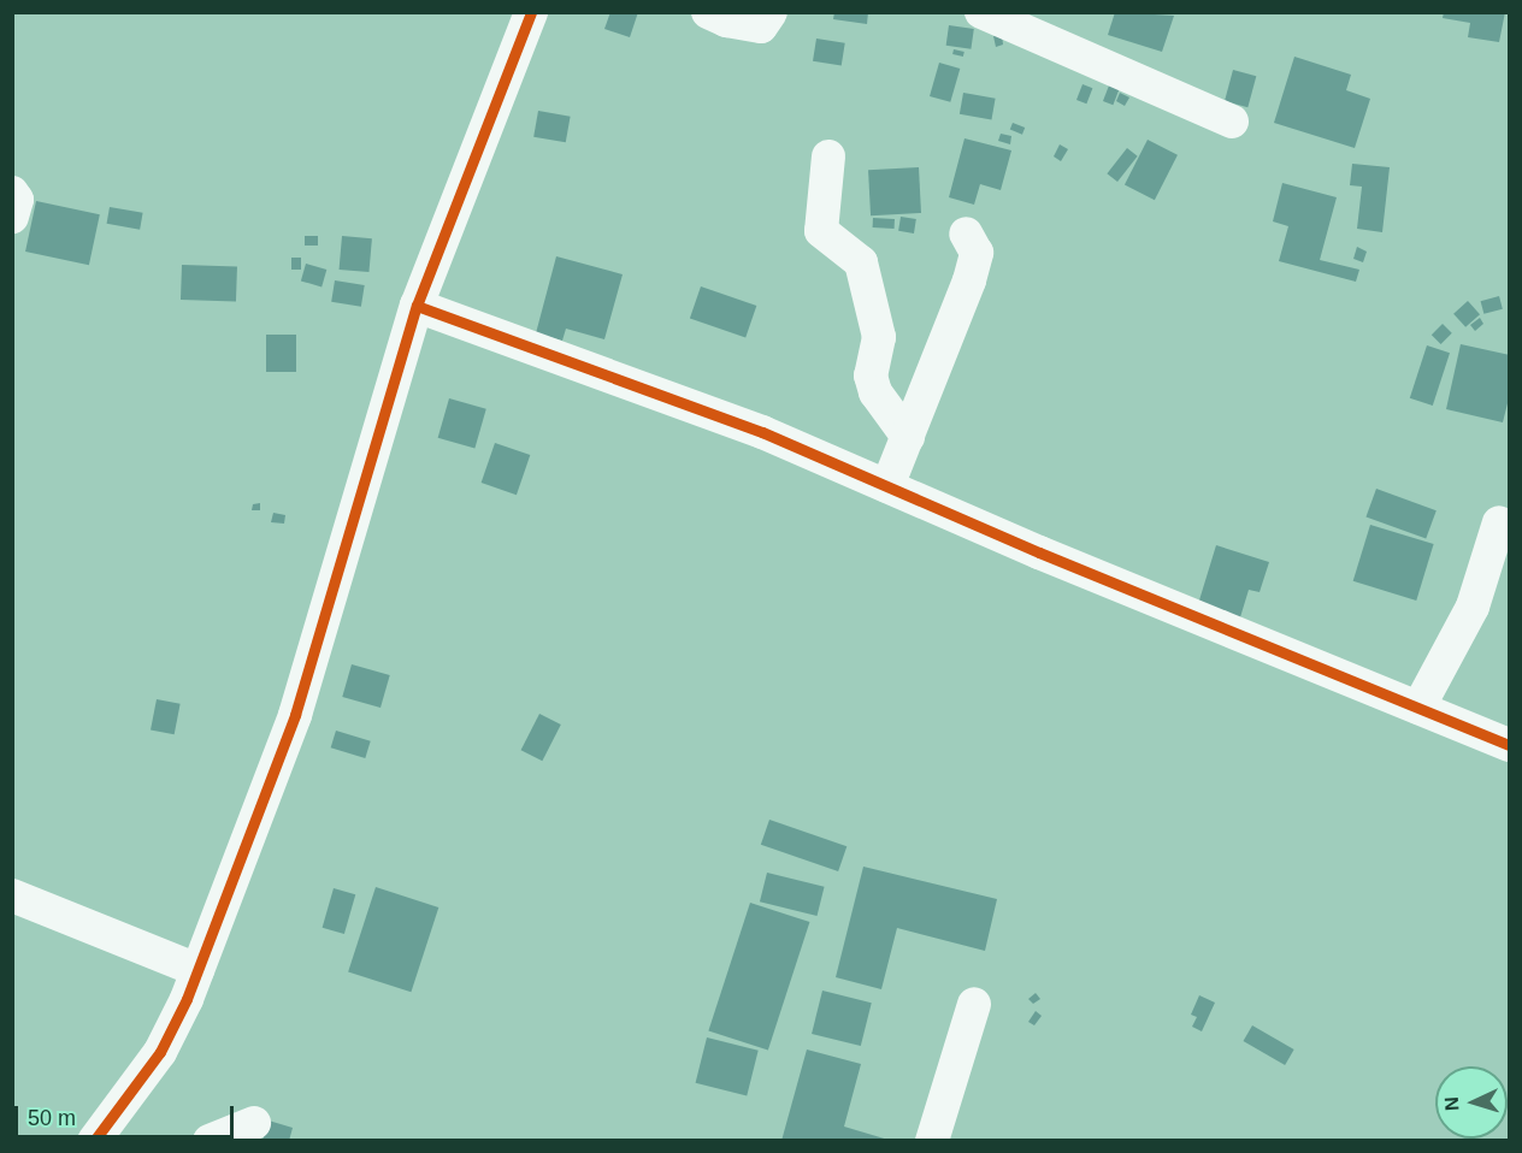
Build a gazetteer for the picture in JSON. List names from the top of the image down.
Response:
{
  "scale_bar": "50 m",
  "north": "left"
}
